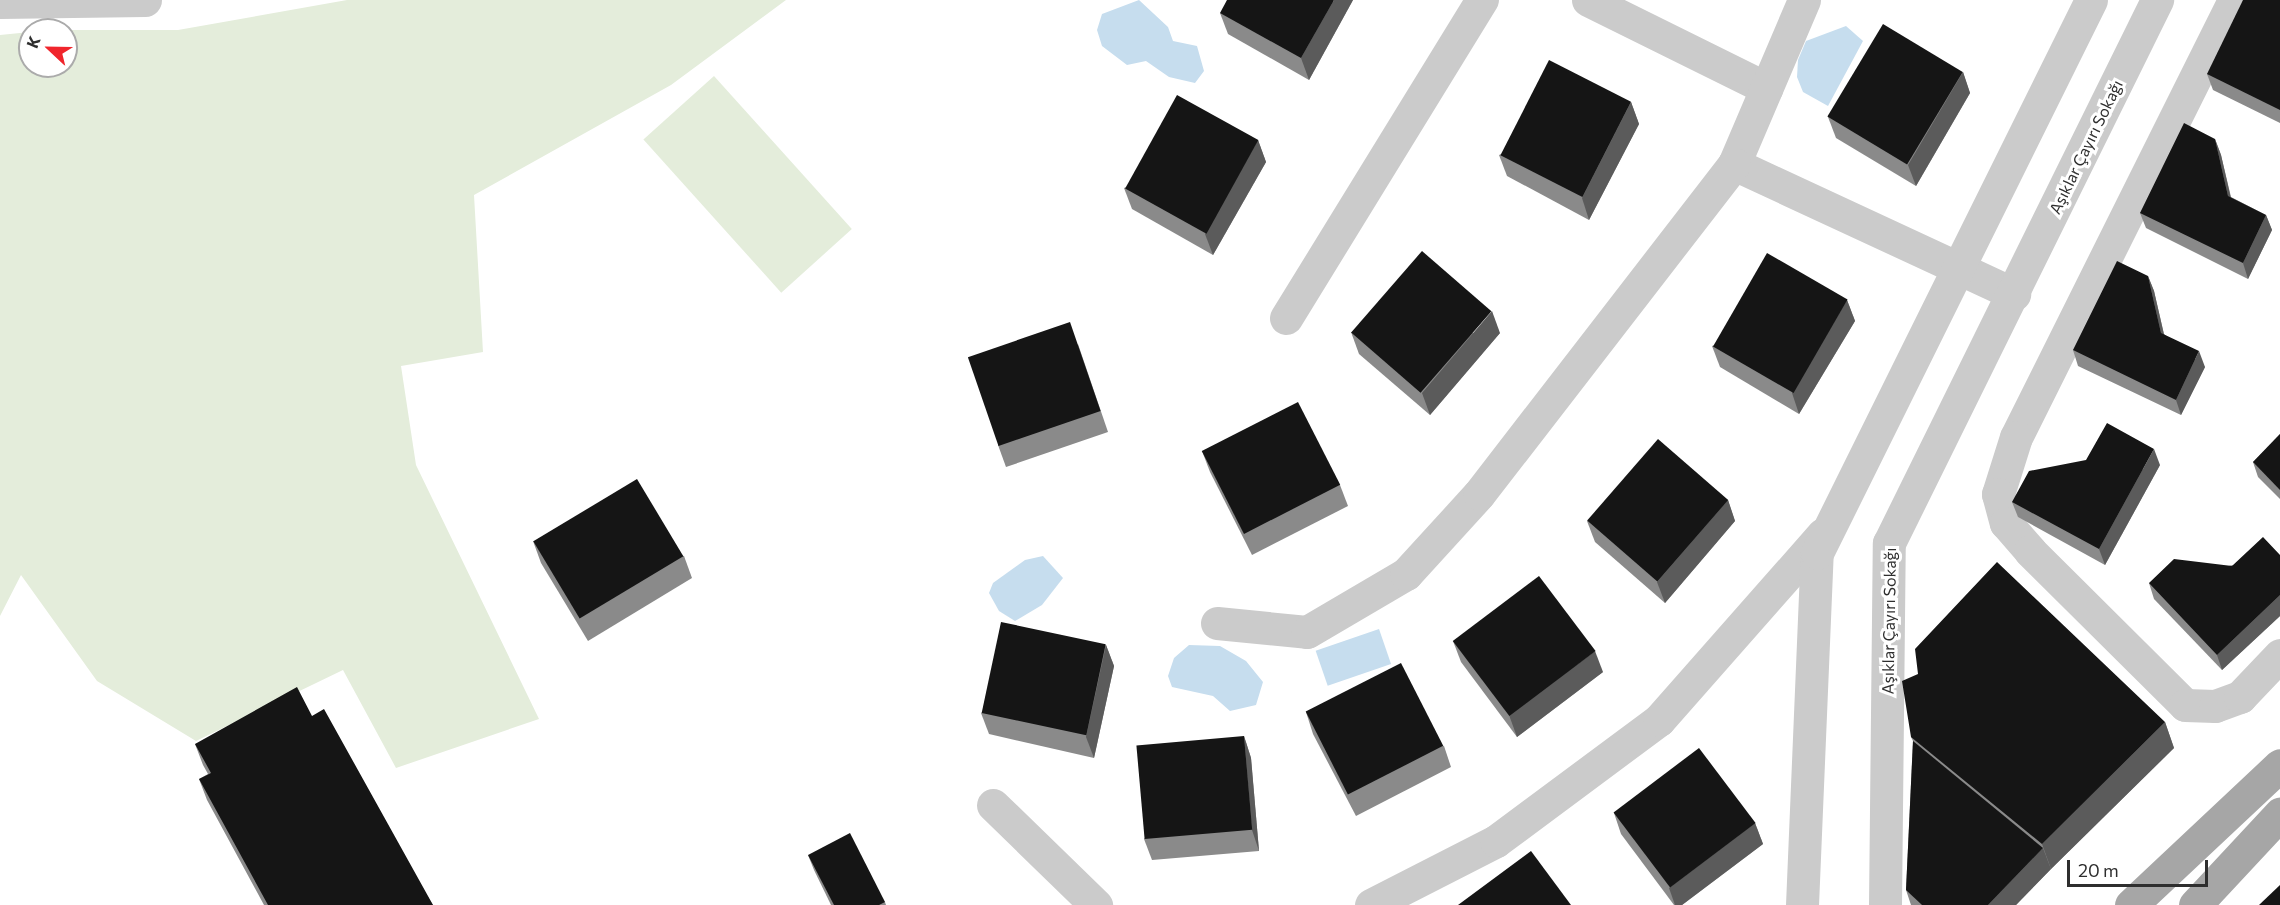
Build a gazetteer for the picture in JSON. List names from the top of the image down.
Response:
{
  "streets": {
    "street": ["Aşıklar Çayırı Sokağı"]
  },
  "scale_bar": "20 m",
  "north": "left"
}
